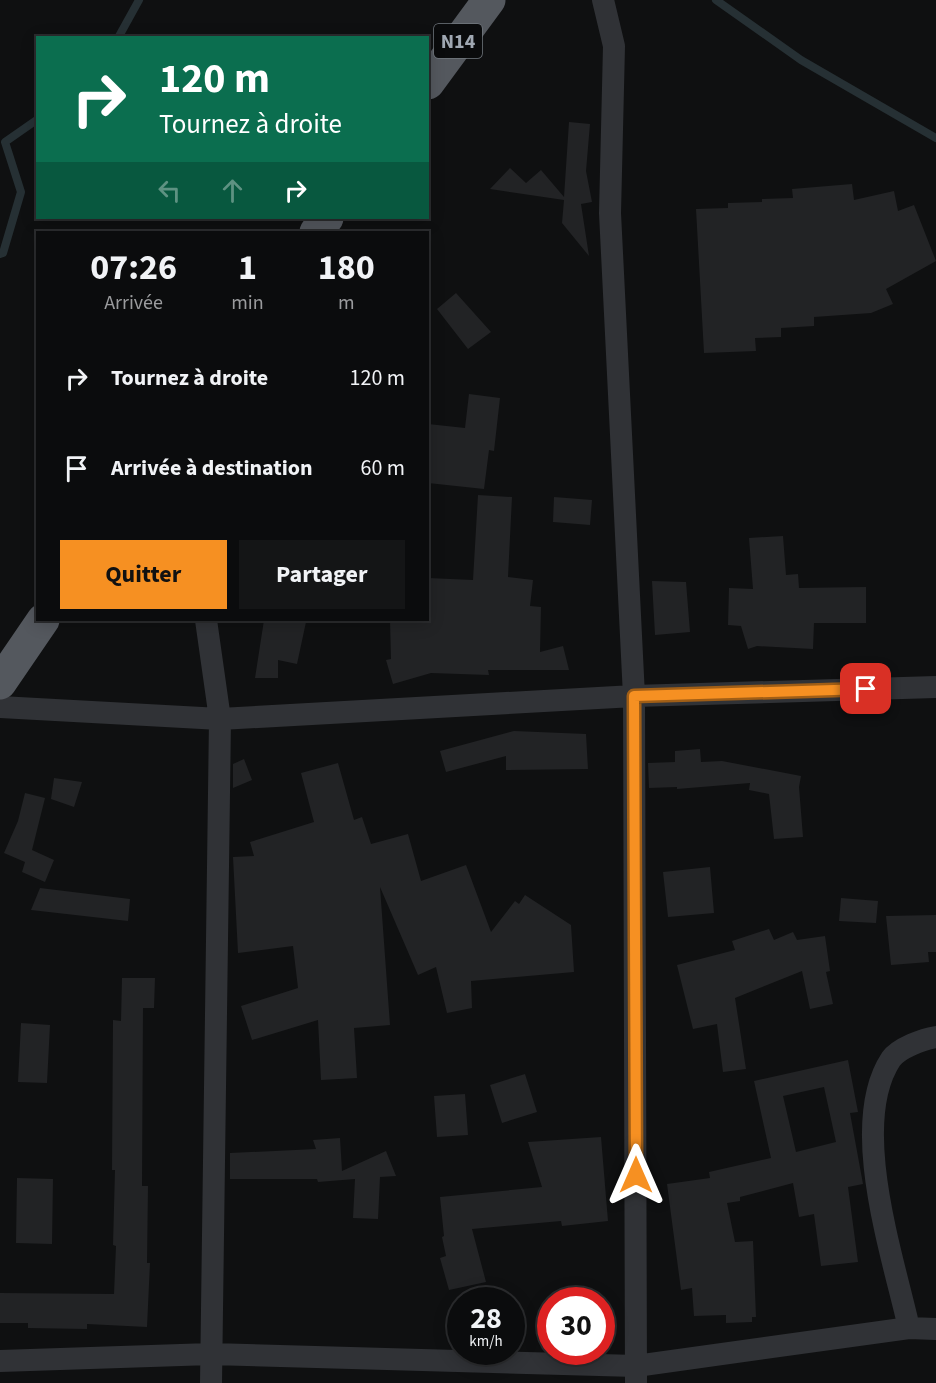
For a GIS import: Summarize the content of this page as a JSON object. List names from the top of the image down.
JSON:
{
  "streets": {
    "highway": ["N14"]
  },
  "page": {
    "turn": ["120 m", "Tournez à droite"],
    "eta": [
      "07:26",
      "Arrivée",
      "1",
      "min",
      "180",
      "m"
    ],
    "list": [
      {
        "name": "Tournez à droite",
        "value": "120 m"
      },
      {
        "name": "Arrivée à destination",
        "value": "60 m"
      }
    ],
    "buttons": ["Quitter", "Partager"],
    "speed": "28 km/h",
    "limit": "30"
  }
}
